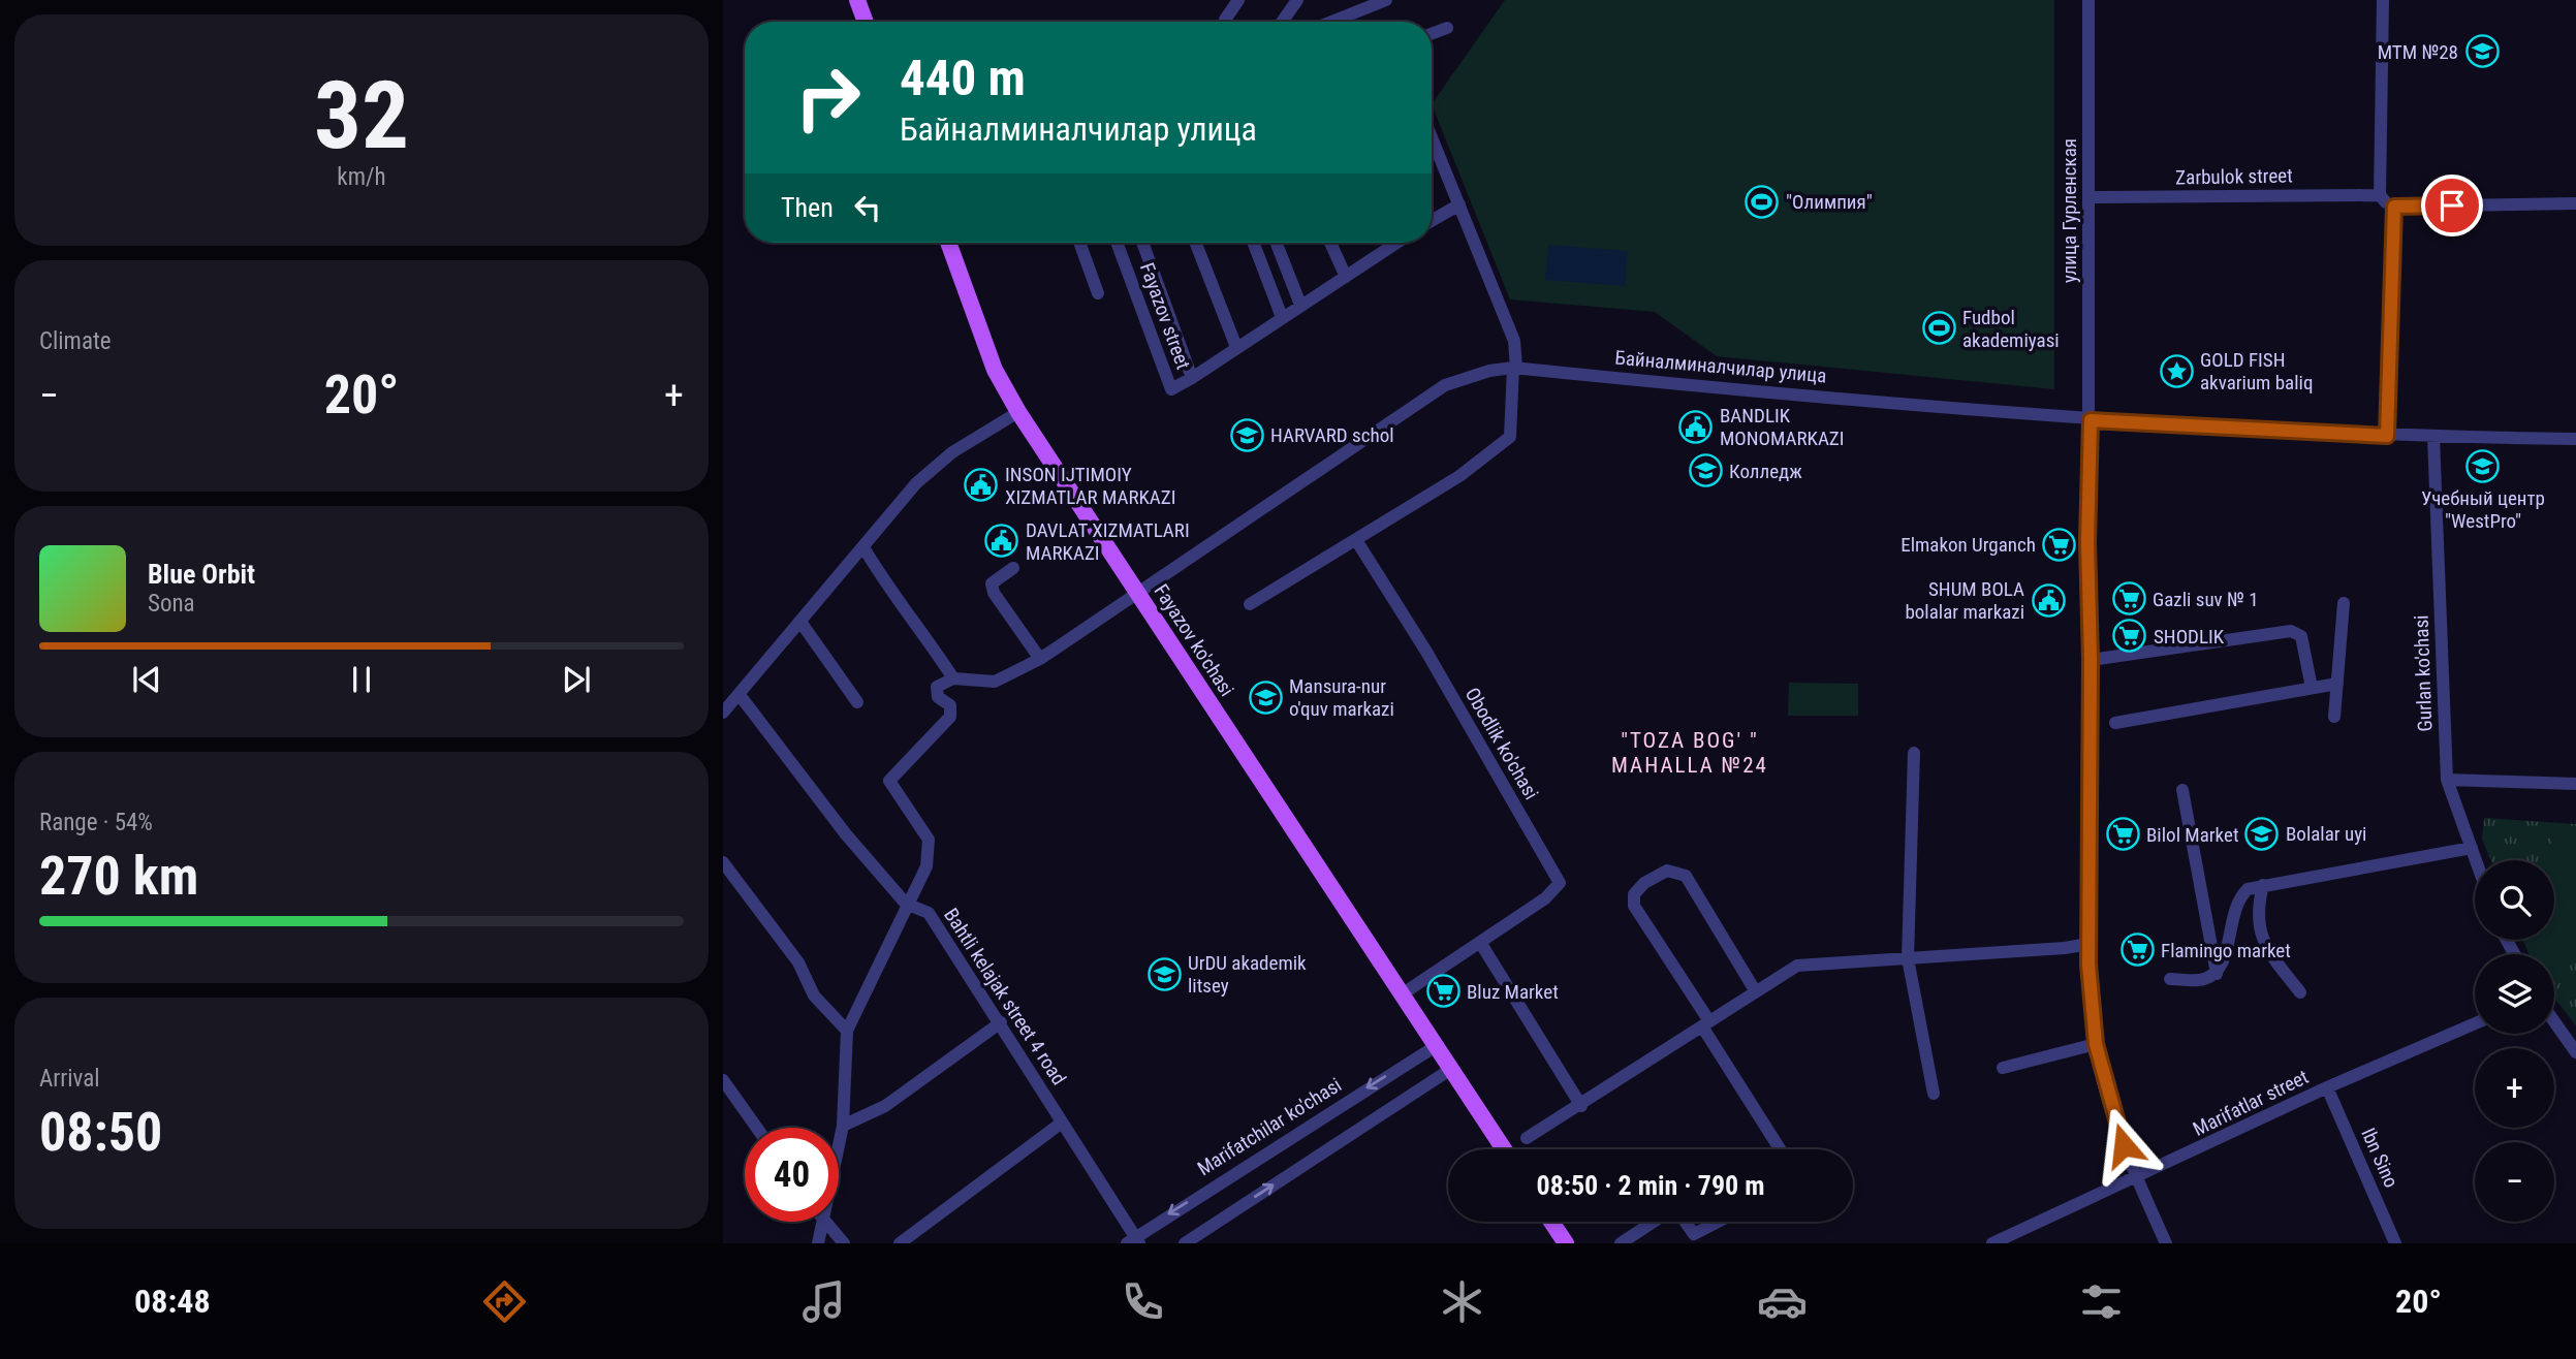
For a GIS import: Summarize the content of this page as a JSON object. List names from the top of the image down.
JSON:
{
  "streets": {
    "main road": ["Fayazov ko'chasi"],
    "street": [
      "Zarbulok street",
      "улица Гурленская",
      "Fayazov street",
      "Байналминалчилар улица",
      "Gurlan ko'chasi",
      "Obodlik ko'chasi",
      "Bahtli kelajak street 4 road",
      "Marifatlar street",
      "Marifatchilar ko'chasi",
      "Ibn Sino"
    ]
  },
  "crossings": [
    ["Zarbulok street", "улица Гурленская"],
    ["улица Гурленская", "Байналминалчилар улица"],
    ["улица Гурленская", "Marifatlar street"],
    ["Байналминалчилар улица", "Fayazov ko'chasi"],
    ["Байналминалчилар улица", "Gurlan ko'chasi"],
    ["Fayazov ko'chasi", "Obodlik ko'chasi"],
    ["Fayazov ko'chasi", "Marifatchilar ko'chasi"],
    ["Bahtli kelajak street 4 road", "Marifatchilar ko'chasi"],
    ["Marifatlar street", "Ibn Sino"]
  ],
  "districts": ["\"TOZA BOG' \" MAHALLA №24"],
  "places": {
    "school or university": [
      "MTM №28",
      "HARVARD schol",
      "Учебный центр \"WestPro\"",
      "Колледж",
      "Mansura-nur o'quv markazi",
      "Bolalar uyi",
      "UrDU akademik litsey"
    ],
    "sports": ["\"Олимпия\"", "Fudbol akademiyasi"],
    "place": ["GOLD FISH akvarium baliq"],
    "public building": [
      "BANDLIK MONOMARKAZI",
      "INSON IJTIMOIY XIZMATLAR MARKAZI",
      "DAVLAT XIZMATLARI MARKAZI",
      "SHUM BOLA bolalar markazi"
    ],
    "supermarket": [
      "Elmakon Urganch",
      "Gazli suv № 1",
      "SHODLIK",
      "Bilol Market",
      "Flamingo market",
      "Bluz Market"
    ]
  },
  "page": {
    "tile": [
      ["32", "km/h"],
      "Climate",
      ["Range · 54%", "270 km"],
      ["Arrival", "08:50"]
    ],
    "turn": ["440 m", "Байналминалчилар улица"],
    "then": "Then",
    "heat": ["−", "20°", "+"],
    "song": ["Blue Orbit", "Sona"],
    "map_buttons": ["+", "−"],
    "limit": "40",
    "trip": "08:50 · 2 min · 790 m",
    "tabs": ["08:48", "20°"]
  }
}
